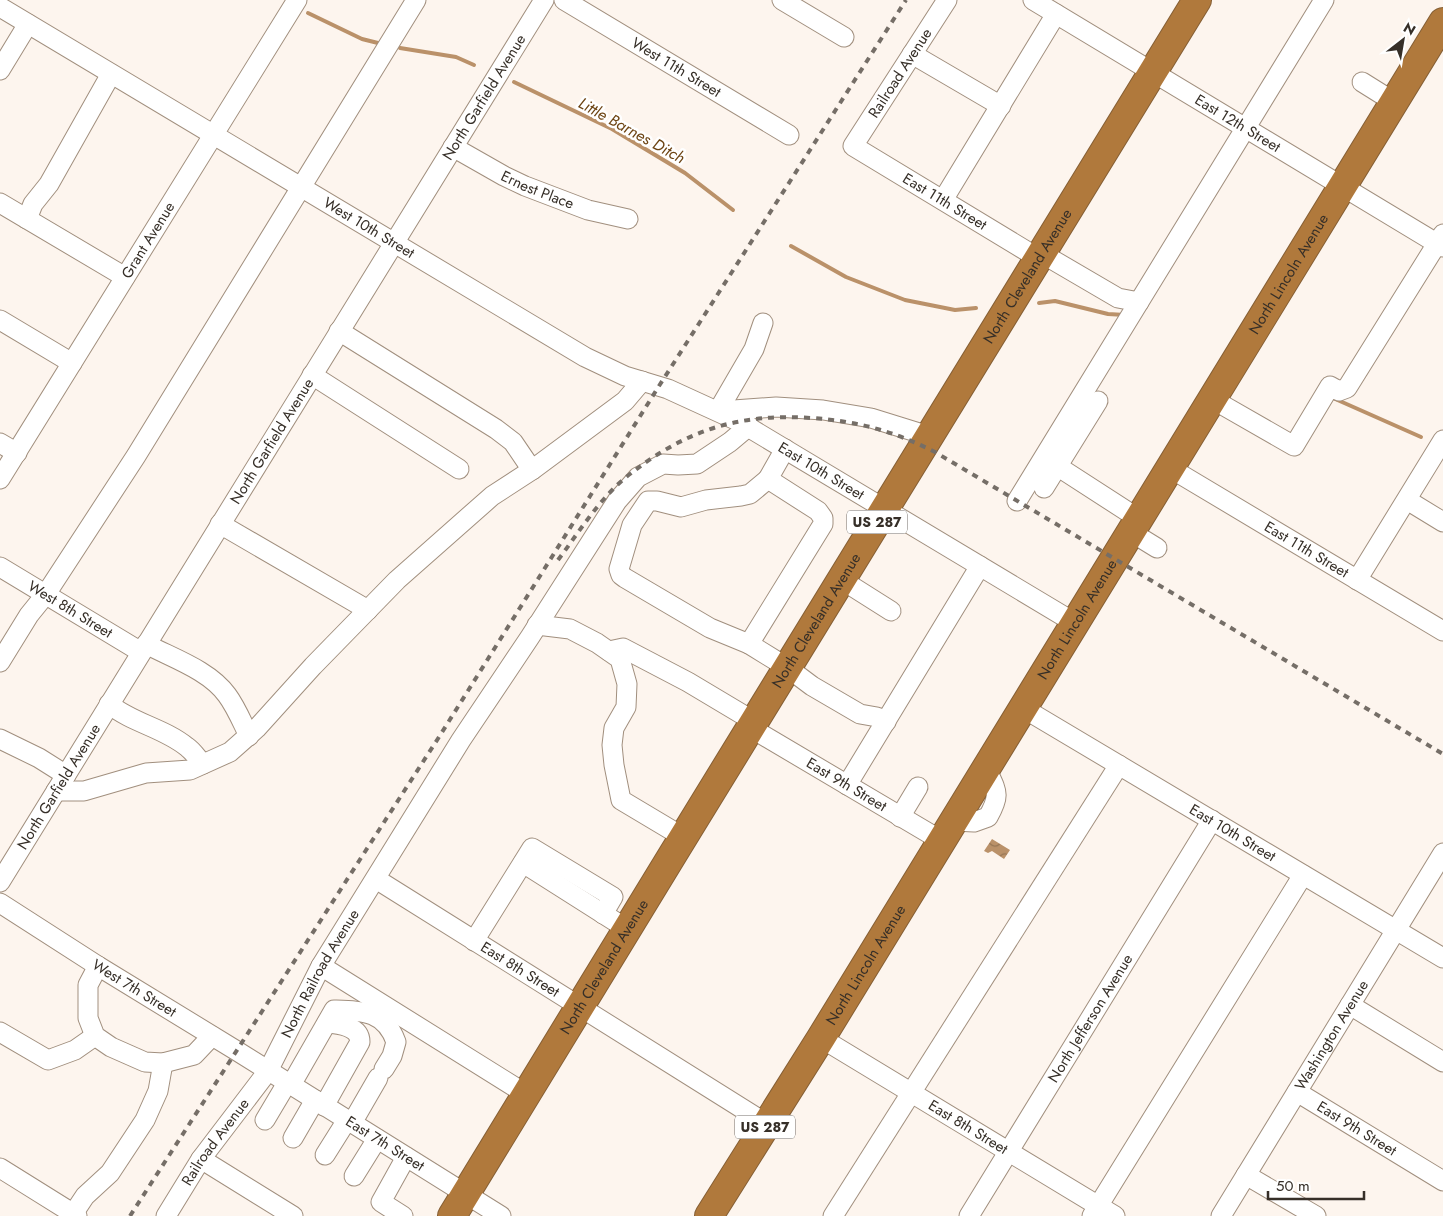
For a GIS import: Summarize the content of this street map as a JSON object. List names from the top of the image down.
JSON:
{
  "streets": {
    "highway": ["North Lincoln Avenue", "North Cleveland Avenue", "US 287"],
    "street": [
      "West 11th Street",
      "Railroad Avenue",
      "North Garfield Avenue",
      "East 12th Street",
      "Ernest Place",
      "East 11th Street",
      "West 10th Street",
      "Grant Avenue",
      "East 10th Street",
      "West 8th Street",
      "East 9th Street",
      "East 8th Street",
      "North Railroad Avenue",
      "West 7th Street",
      "North Jefferson Avenue",
      "Washington Avenue",
      "East 7th Street"
    ]
  },
  "crossings": [
    ["Railroad Avenue", "East 11th Street"],
    ["Railroad Avenue", "North Railroad Avenue"],
    ["Railroad Avenue", "West 7th Street"],
    ["Railroad Avenue", "East 7th Street"],
    ["North Garfield Avenue", "Ernest Place"],
    ["North Garfield Avenue", "West 10th Street"],
    ["North Garfield Avenue", "West 8th Street"],
    ["East 12th Street", "North Lincoln Avenue"],
    ["East 12th Street", "North Cleveland Avenue"],
    ["East 11th Street", "North Lincoln Avenue"],
    ["East 11th Street", "North Cleveland Avenue"],
    ["West 10th Street", "Grant Avenue"],
    ["West 10th Street", "East 10th Street"],
    ["West 10th Street", "North Railroad Avenue"],
    ["North Lincoln Avenue", "East 10th Street"],
    ["North Lincoln Avenue", "East 9th Street"],
    ["North Lincoln Avenue", "East 8th Street"],
    ["North Cleveland Avenue", "East 10th Street"],
    ["North Cleveland Avenue", "East 9th Street"],
    ["North Cleveland Avenue", "East 8th Street"],
    ["North Cleveland Avenue", "East 7th Street"],
    ["East 10th Street", "North Railroad Avenue"],
    ["East 10th Street", "North Jefferson Avenue"],
    ["East 10th Street", "Washington Avenue"],
    ["East 9th Street", "Washington Avenue"],
    ["East 8th Street", "North Railroad Avenue"],
    ["East 8th Street", "North Jefferson Avenue"],
    ["North Railroad Avenue", "West 7th Street"],
    ["North Railroad Avenue", "East 7th Street"],
    ["West 7th Street", "East 7th Street"]
  ],
  "water": ["Little Barnes Ditch"],
  "scale_bar": "50 m",
  "north": "top right"
}
